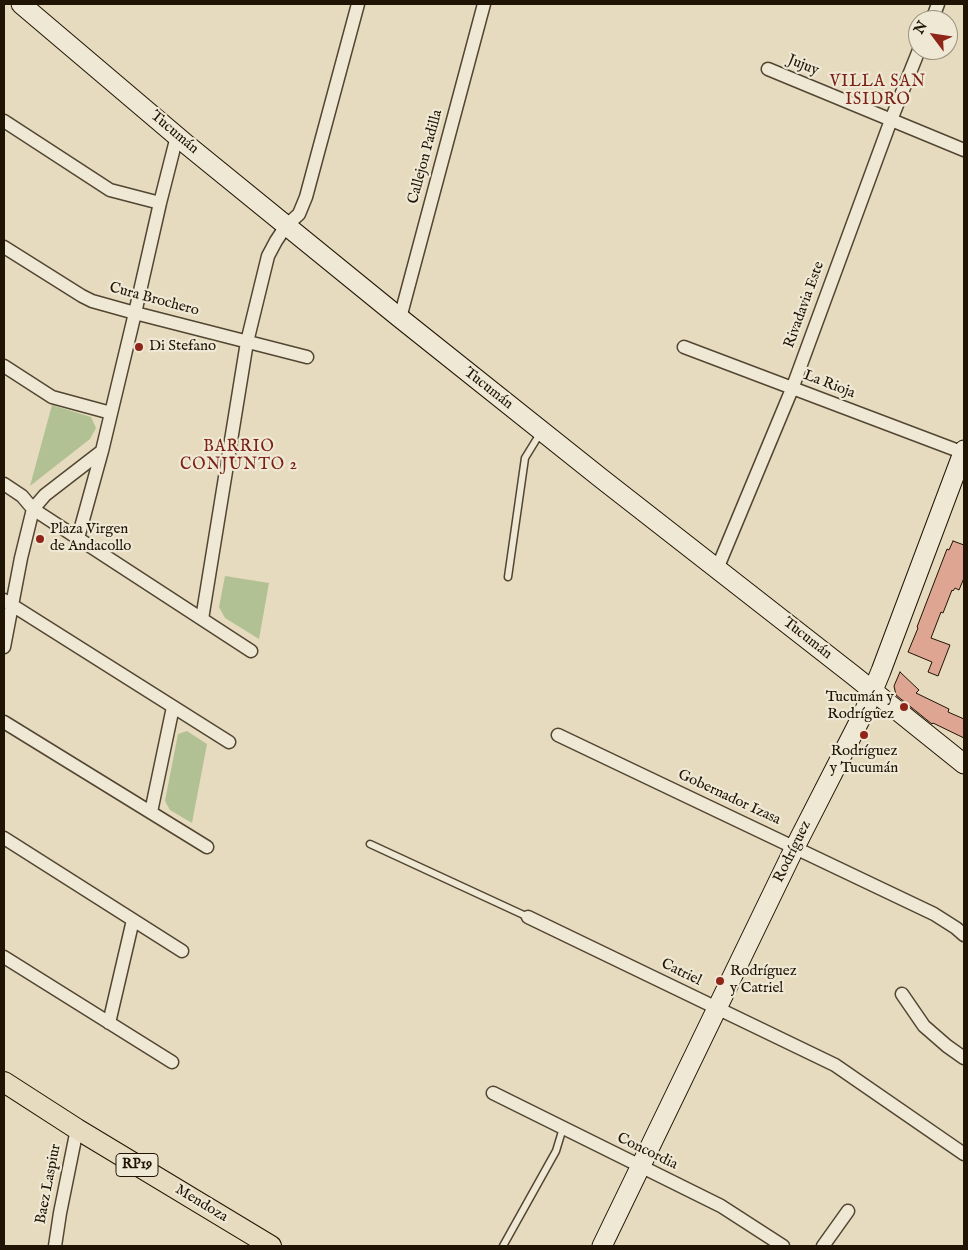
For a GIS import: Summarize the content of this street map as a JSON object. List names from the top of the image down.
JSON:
{
  "streets": {
    "main road": [
      "Tucumán",
      "Rodríguez",
      "RP19",
      "Mendoza"
    ],
    "street": [
      "Jujuy",
      "Callejon Padilla",
      "Cura Brochero",
      "Rivadavia Este",
      "La Rioja",
      "Gobernador Izasa",
      "Catriel",
      "Concordia",
      "Baez Laspiur"
    ]
  },
  "crossings": [
    ["Jujuy", "Rivadavia Este"],
    ["Tucumán", "Callejon Padilla"],
    ["Tucumán", "Rivadavia Este"],
    ["Tucumán", "Rodríguez"],
    ["Rivadavia Este", "La Rioja"],
    ["La Rioja", "Rodríguez"],
    ["Gobernador Izasa", "Rodríguez"],
    ["Rodríguez", "Catriel"],
    ["Rodríguez", "Concordia"],
    ["Baez Laspiur", "Mendoza"]
  ],
  "districts": ["VILLA SAN ISIDRO", "BARRIO CONJUNTO 2"],
  "places": [
    "Di Stefano",
    "Plaza Virgen de Andacollo",
    "Tucumán y Rodríguez",
    "Rodríguez y Tucumán",
    "Rodríguez y Catriel"
  ],
  "north": "top left"
}
